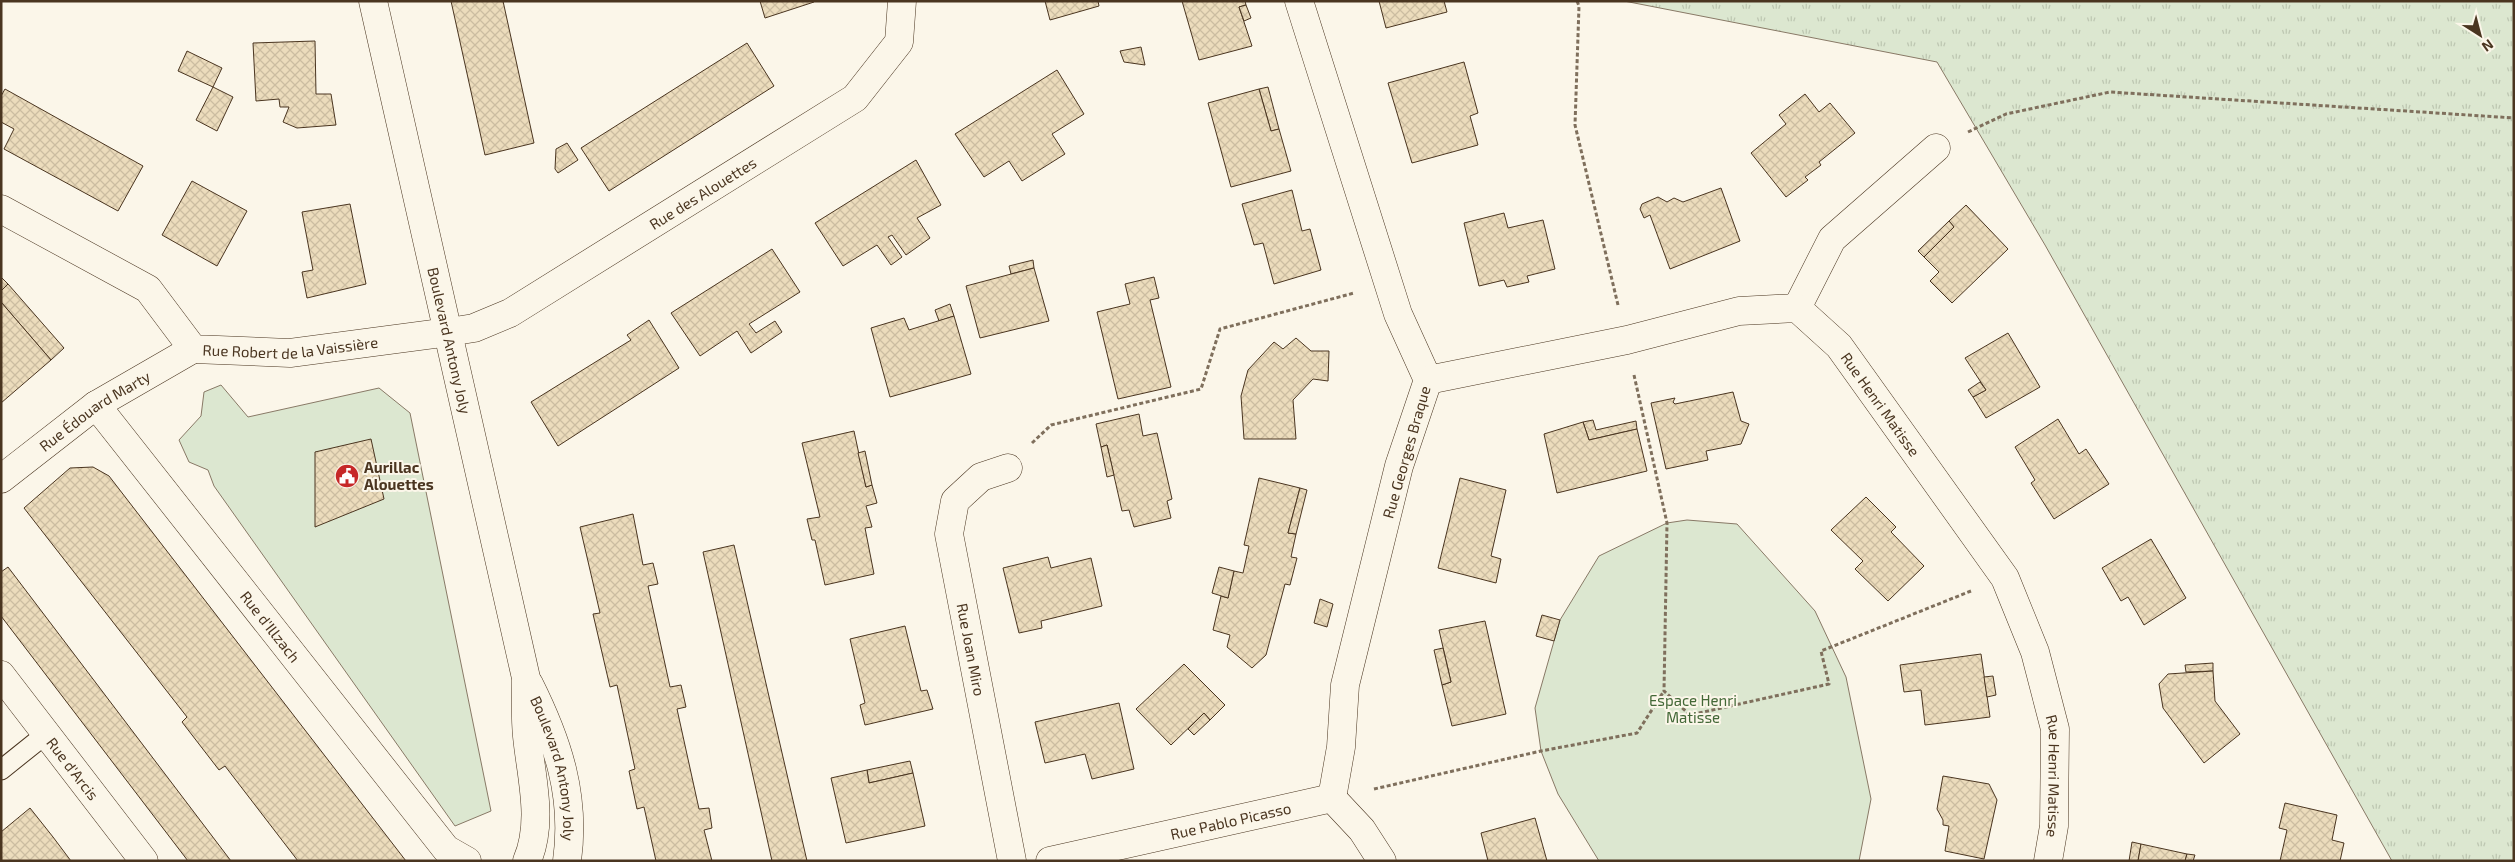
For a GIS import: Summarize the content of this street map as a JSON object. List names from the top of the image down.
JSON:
{
  "streets": {
    "street": [
      "Rue des Alouettes",
      "Boulevard Antony Joly",
      "Rue Robert de la Vaissière",
      "Rue Henri Matisse",
      "Rue Édouard Marty",
      "Rue Georges Braque",
      "Rue d'Illzach",
      "Rue Joan Miro",
      "Rue d'Arcis",
      "Rue Pablo Picasso"
    ]
  },
  "crossings": [
    ["Rue des Alouettes", "Boulevard Antony Joly"],
    ["Rue des Alouettes", "Rue Robert de la Vaissière"],
    ["Boulevard Antony Joly", "Rue Robert de la Vaissière"],
    ["Rue Robert de la Vaissière", "Rue Édouard Marty"],
    ["Rue Édouard Marty", "Rue d'Illzach"],
    ["Rue Georges Braque", "Rue Pablo Picasso"]
  ],
  "parks": ["Espace Henri Matisse"],
  "places": {
    "public building": ["Aurillac Alouettes"]
  },
  "north": "bottom right"
}
